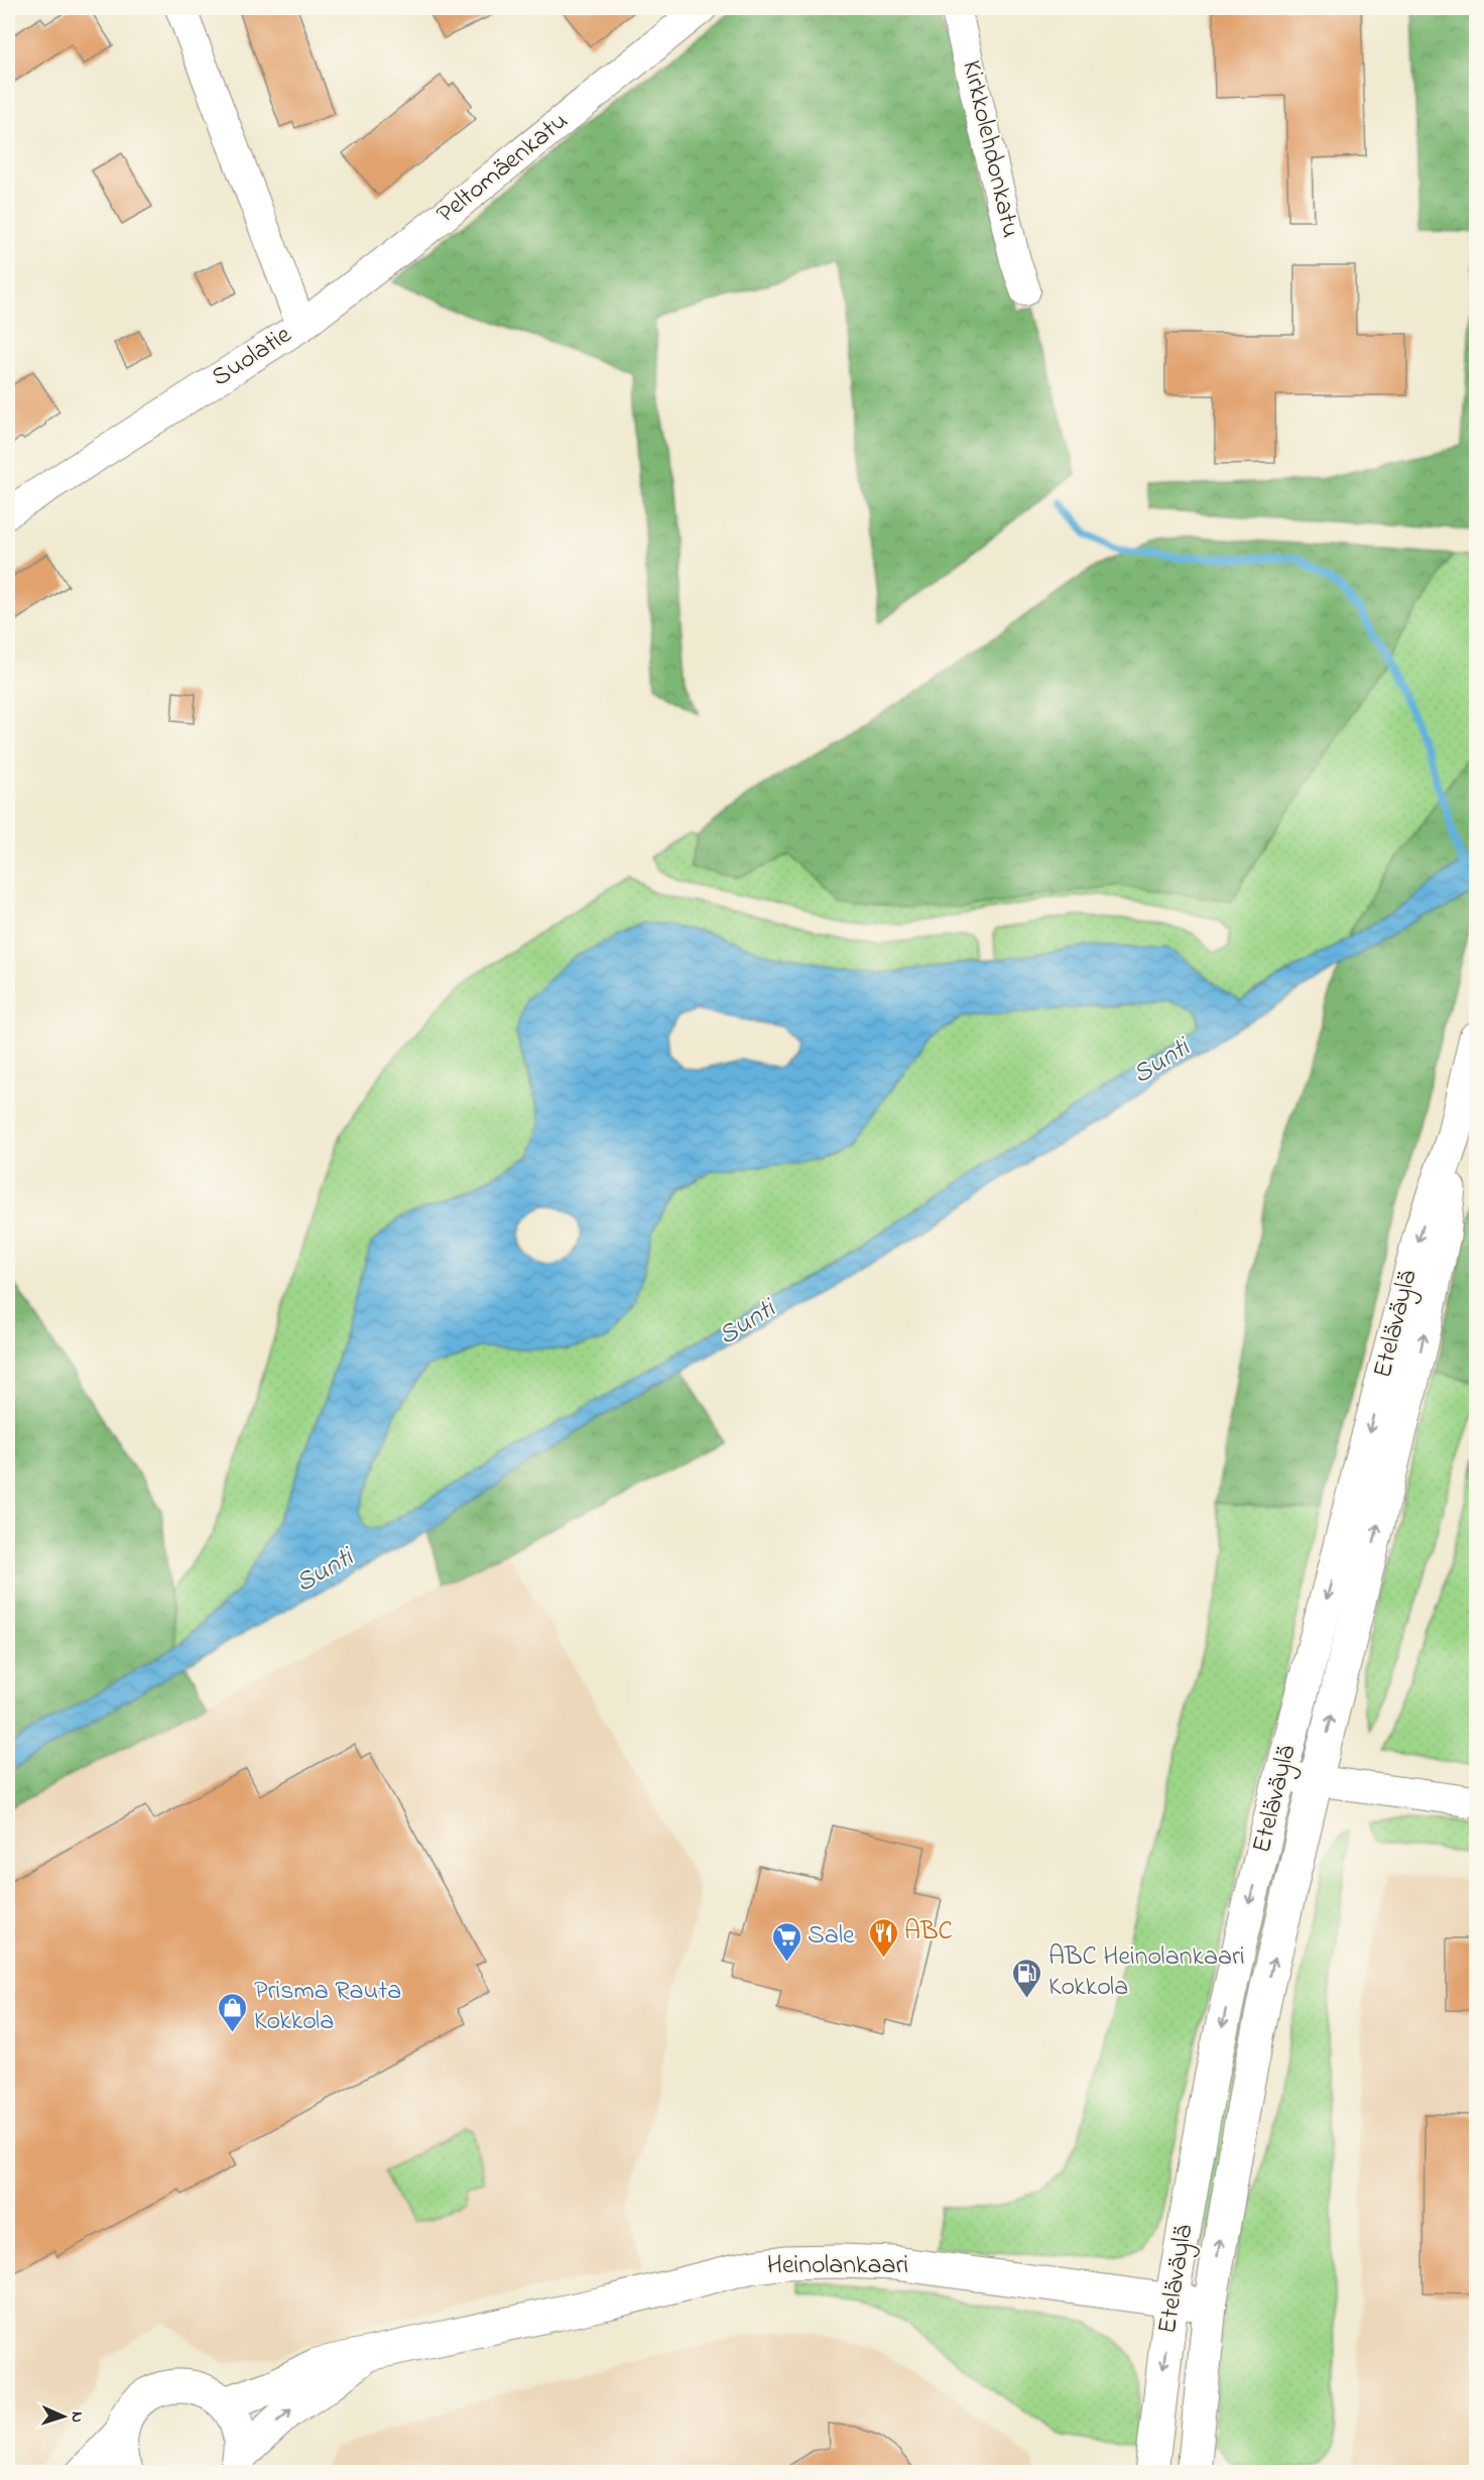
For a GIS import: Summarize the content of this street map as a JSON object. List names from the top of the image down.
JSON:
{
  "streets": {
    "main road": ["Eteläväylä", "Heinolankaari"],
    "street": ["Kirkkolehdonkatu", "Peltomäenkatu", "Suolatie"]
  },
  "crossings": [
    ["Peltomäenkatu", "Suolatie"],
    ["Eteläväylä", "Heinolankaari"]
  ],
  "water": ["Sunti"],
  "places": {
    "restaurant": ["ABC"],
    "supermarket": ["Sale"],
    "fuel station": ["ABC Heinolankaari Kokkola"],
    "shop": ["Prisma Rauta Kokkola"]
  },
  "north": "right"
}
